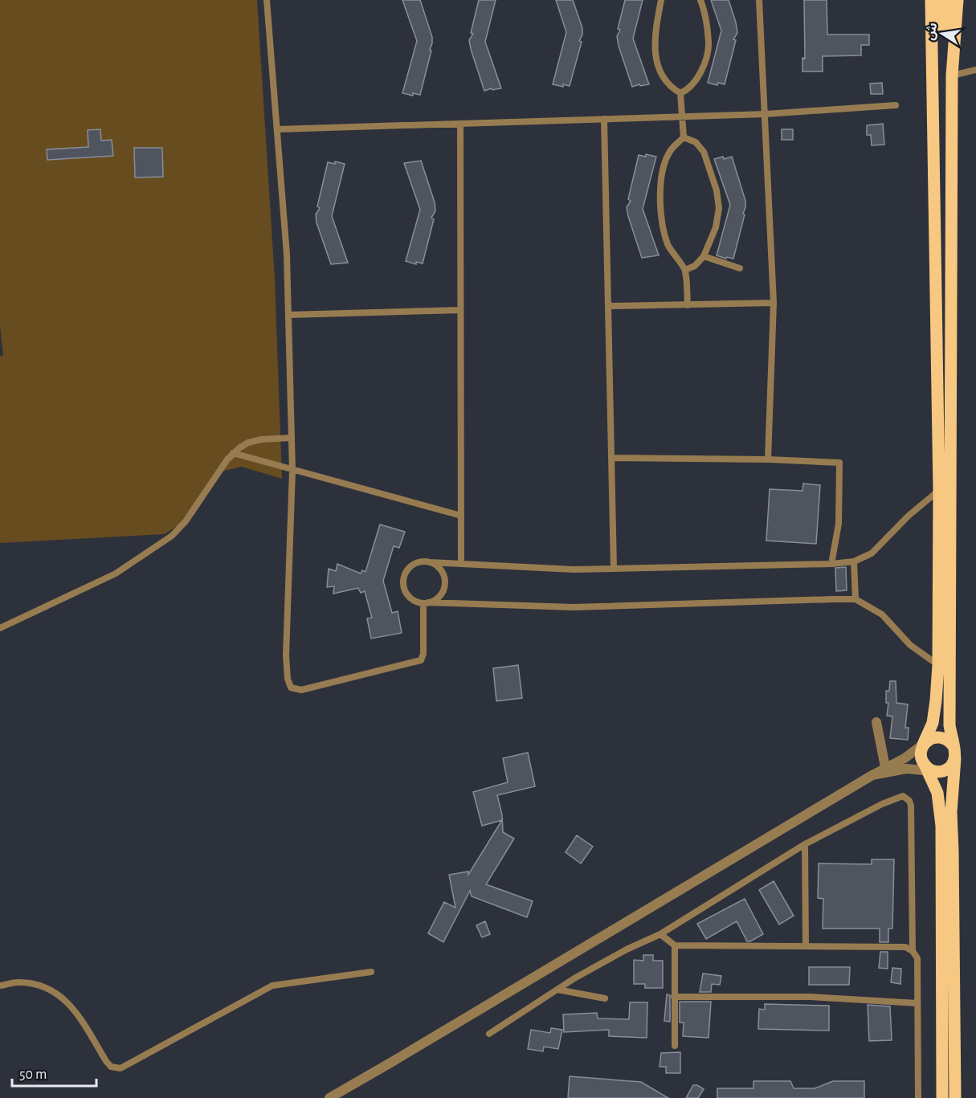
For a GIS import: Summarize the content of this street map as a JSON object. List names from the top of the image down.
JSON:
{
  "scale_bar": "50 m",
  "north": "left"
}
